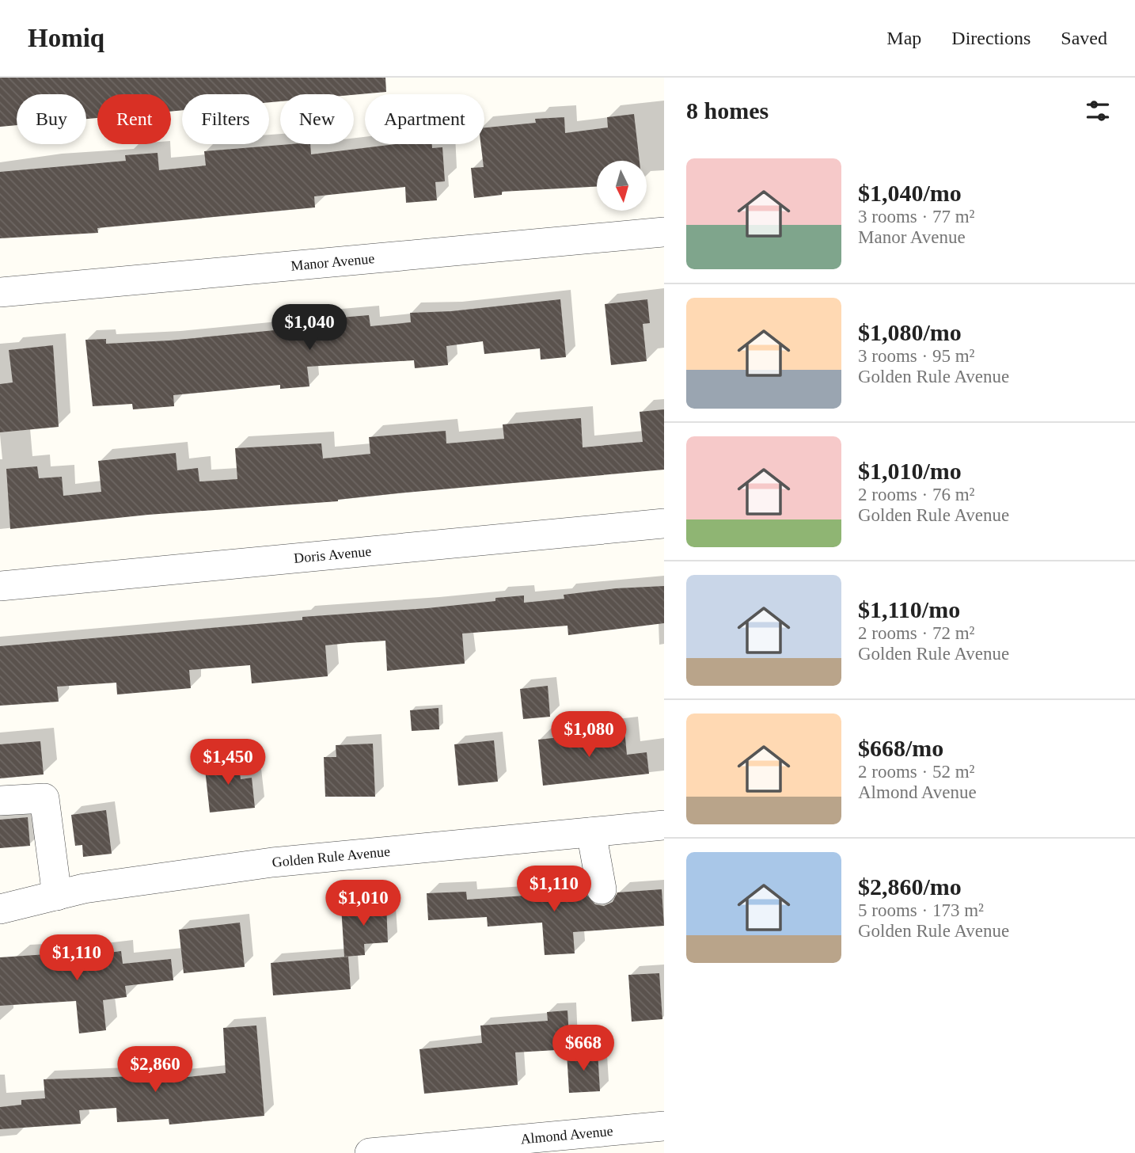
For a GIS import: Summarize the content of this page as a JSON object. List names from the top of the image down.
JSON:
{
  "streets": {
    "street": [
      "Manor Avenue",
      "Doris Avenue",
      "Golden Rule Avenue",
      "Almond Avenue"
    ]
  },
  "north": "bottom",
  "page": {
    "header": "Homiq",
    "nav": ["Map", "Directions", "Saved"],
    "heading": "8 homes",
    "chip": [
      "Buy",
      "Rent",
      "Filters",
      "New",
      "Apartment"
    ],
    "list": [
      {
        "name": "$1,040/mo",
        "note": "3 rooms · 77 m² · Manor Avenue"
      },
      {
        "name": "$1,080/mo",
        "note": "3 rooms · 95 m² · Golden Rule Avenue"
      },
      {
        "name": "$1,010/mo",
        "note": "2 rooms · 76 m² · Golden Rule Avenue"
      },
      {
        "name": "$1,110/mo",
        "note": "2 rooms · 72 m² · Golden Rule Avenue"
      },
      {
        "name": "$668/mo",
        "note": "2 rooms · 52 m² · Almond Avenue"
      },
      {
        "name": "$2,860/mo",
        "note": "5 rooms · 173 m² · Golden Rule Avenue"
      }
    ],
    "price": [
      "$1,040",
      "$1,080",
      "$1,450",
      "$1,110",
      "$1,010",
      "$1,110",
      "$668",
      "$2,860"
    ]
  }
}
